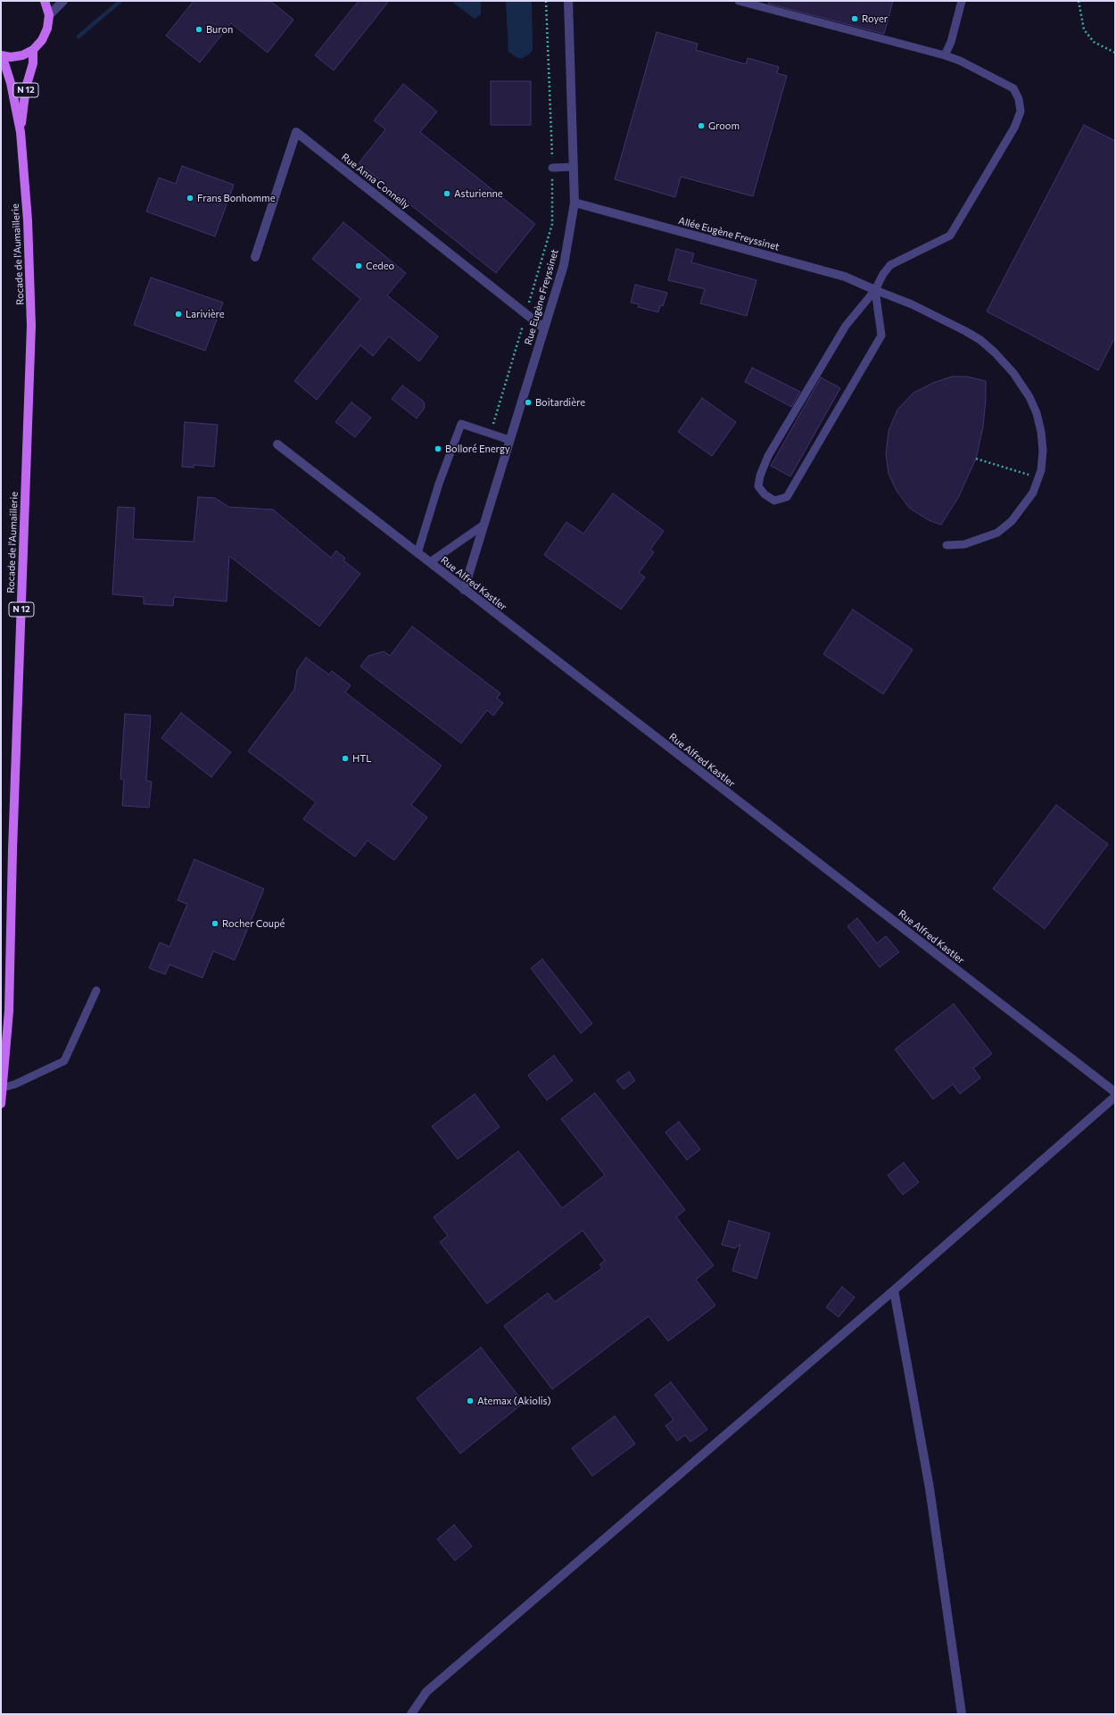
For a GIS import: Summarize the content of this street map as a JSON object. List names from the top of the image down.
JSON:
{
  "streets": {
    "main road": ["N 12", "Rocade de l'Aumaillerie"],
    "street": [
      "Rue Anna Connelly",
      "Allée Eugène Freyssinet",
      "Rue Eugène Freyssinet",
      "Rue Alfred Kastler"
    ]
  },
  "crossings": [
    ["Rue Anna Connelly", "Rue Eugène Freyssinet"],
    ["Allée Eugène Freyssinet", "Rue Eugène Freyssinet"],
    ["Rue Eugène Freyssinet", "Rue Alfred Kastler"]
  ],
  "places": [
    "Royer",
    "Buron",
    "Groom",
    "Asturienne",
    "Frans Bonhomme",
    "Cedeo",
    "Larivière",
    "Boitardière",
    "Bolloré Energy",
    "HTL",
    "Rocher Coupé",
    "Atemax (Akiolis)"
  ]
}
